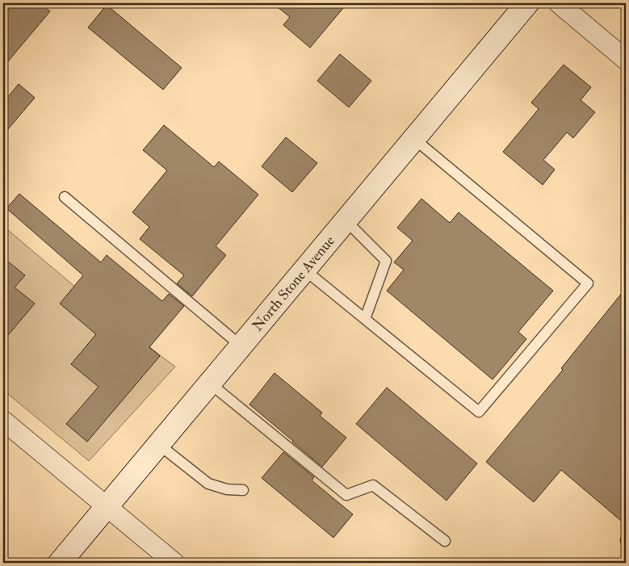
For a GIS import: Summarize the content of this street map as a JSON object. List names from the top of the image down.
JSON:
{
  "streets": {
    "main road": ["North Stone Avenue"]
  }
}
